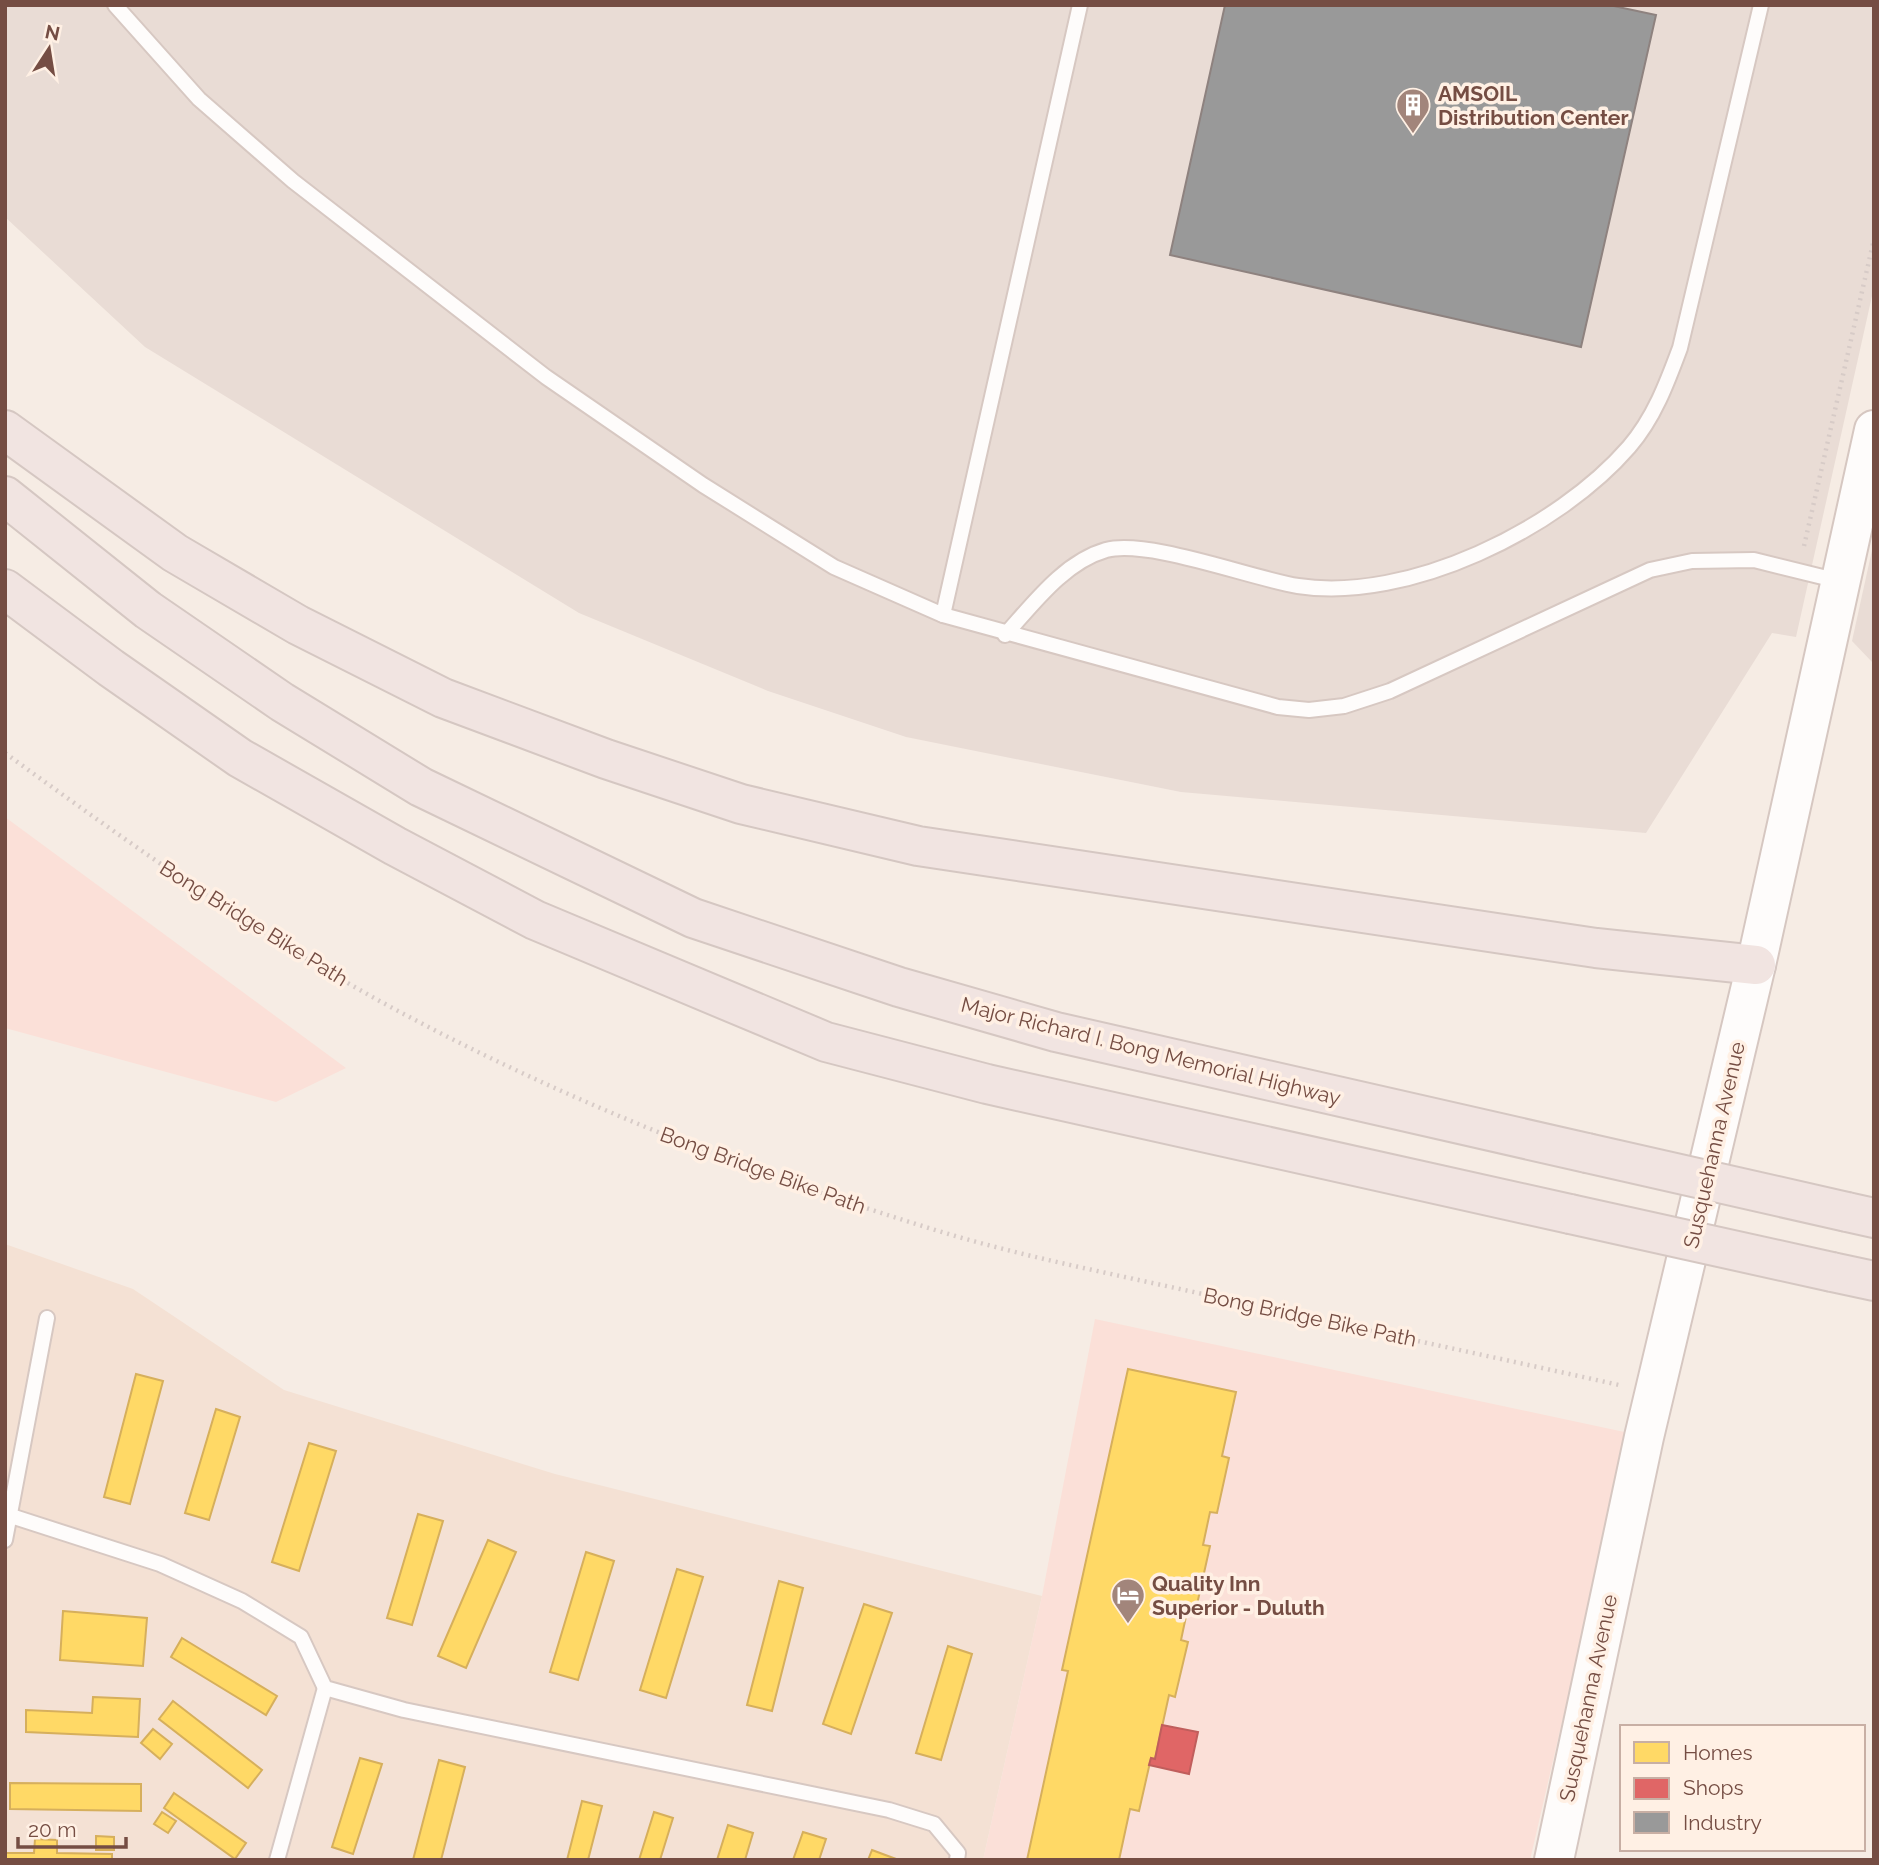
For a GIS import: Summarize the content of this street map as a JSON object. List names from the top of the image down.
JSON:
{
  "streets": {
    "highway": ["Major Richard I. Bong Memorial Highway"],
    "street": ["Susquehanna Avenue"],
    "path": ["Bong Bridge Bike Path"]
  },
  "places": {
    "building": ["AMSOIL Distribution Center"],
    "hotel": ["Quality Inn Superior - Duluth"]
  },
  "legend": ["Homes", "Shops", "Industry"],
  "scale_bar": "20 m",
  "north": "top"
}
